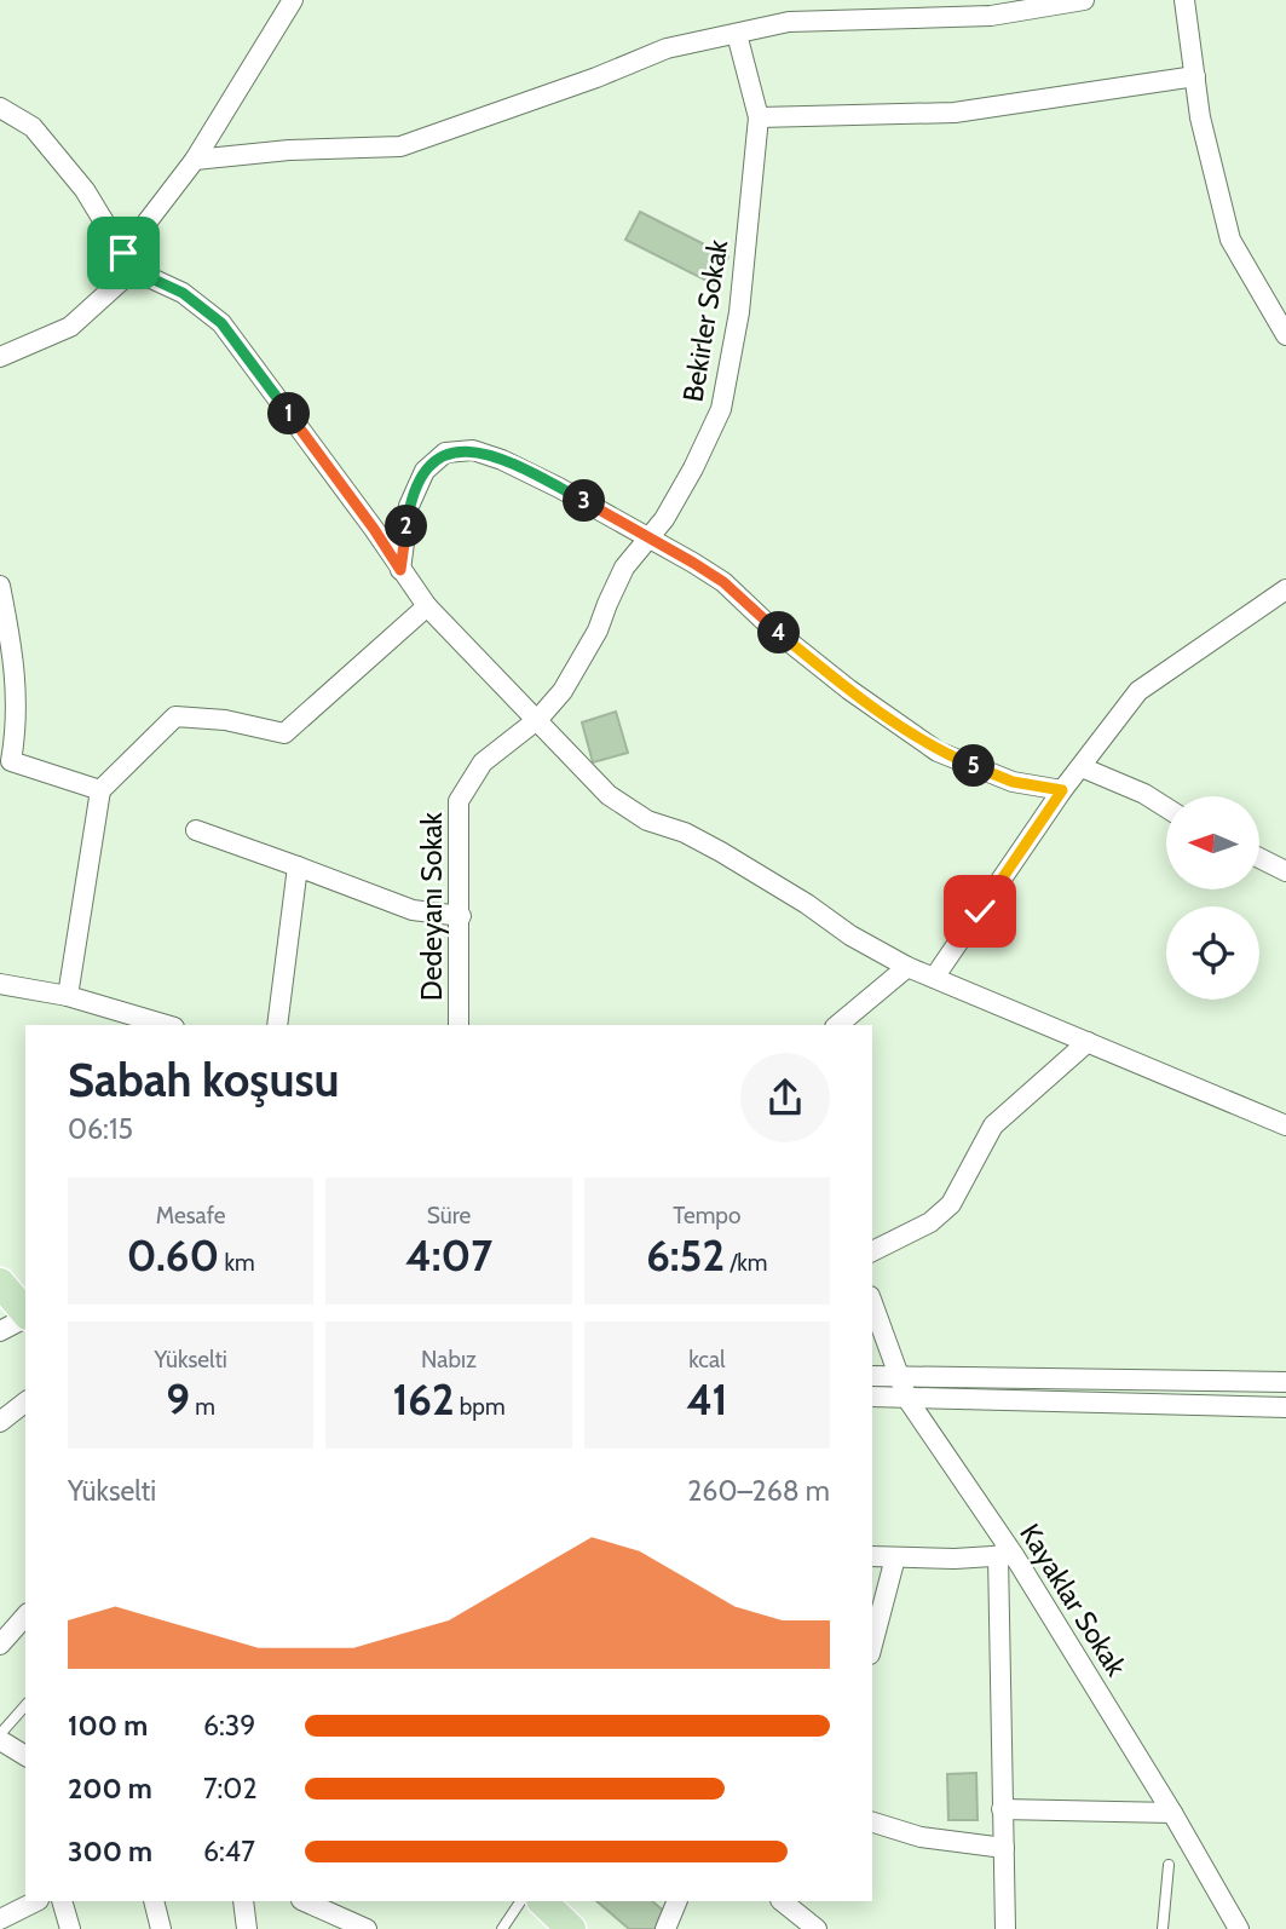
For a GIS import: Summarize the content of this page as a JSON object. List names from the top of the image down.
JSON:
{
  "streets": {
    "street": ["Bekirler Sokak", "Dedeyanı Sokak", "Kayaklar Sokak"]
  },
  "crossings": [
    ["Bekirler Sokak", "Dedeyanı Sokak"]
  ],
  "north": "left",
  "page": {
    "pins": [
      "1",
      "3",
      "2",
      "4",
      "5"
    ],
    "heading": ["Sabah koşusu", "06:15"],
    "stats": [
      ["Mesafe", "0.60 km"],
      ["Süre", "4:07"],
      ["Tempo", "6:52 /km"],
      ["Yükselti", "9 m"],
      ["Nabız", "162 bpm"],
      ["kcal", "41"]
    ],
    "chart": ["Yükselti", "260–268 m"],
    "list": [
      {
        "name": "100 m",
        "note": "6:39"
      },
      {
        "name": "200 m",
        "note": "7:02"
      },
      {
        "name": "300 m",
        "note": "6:47"
      }
    ]
  }
}
